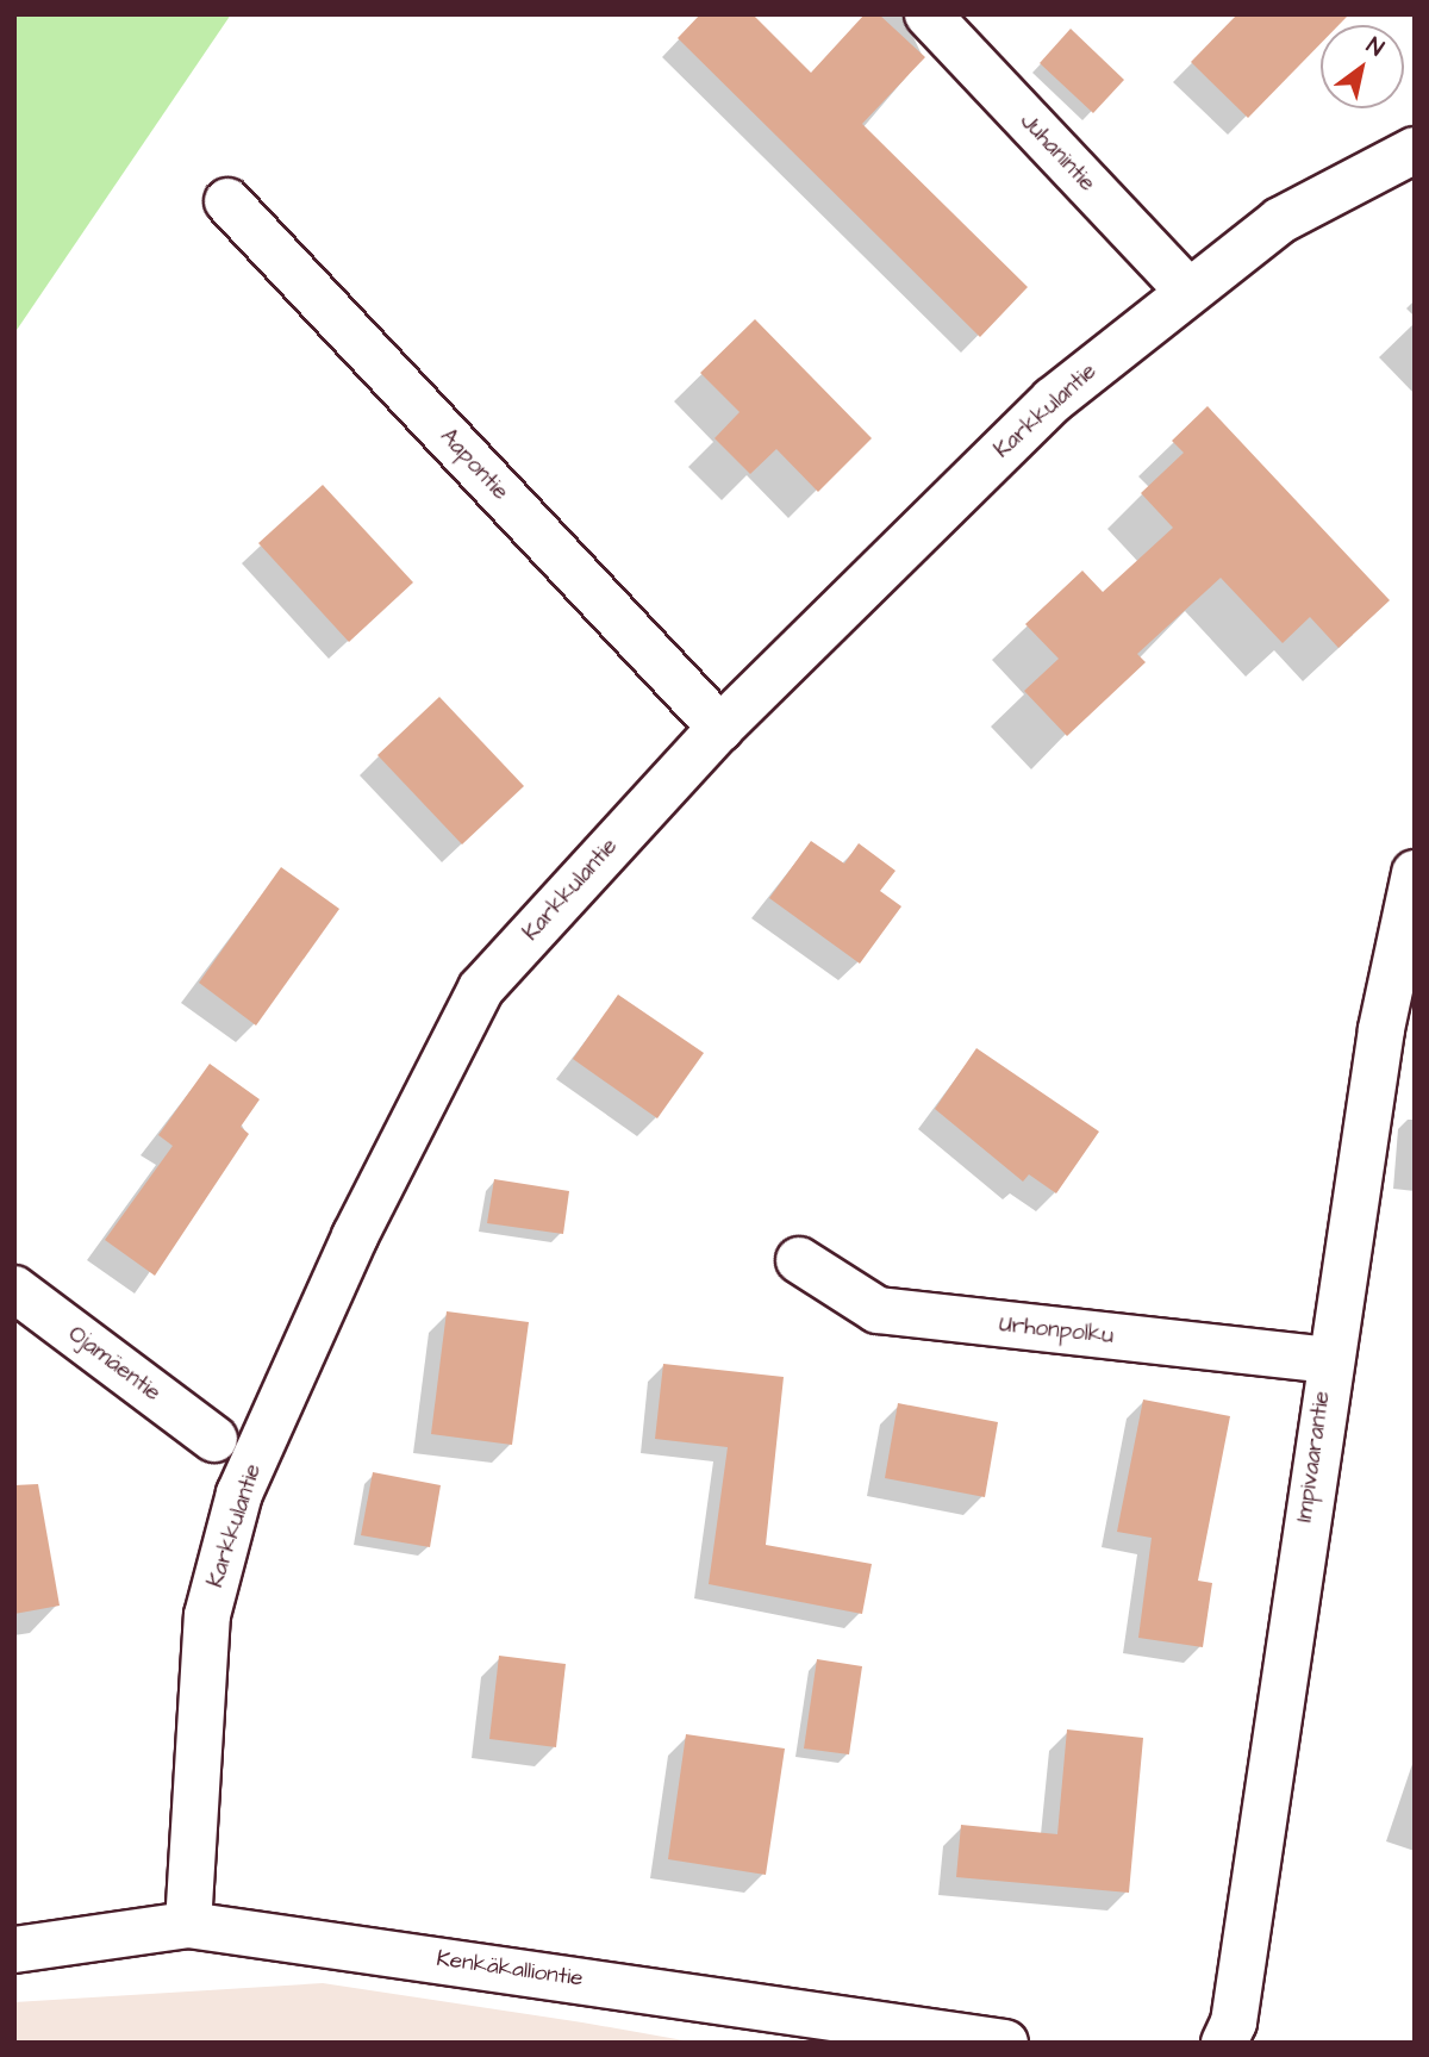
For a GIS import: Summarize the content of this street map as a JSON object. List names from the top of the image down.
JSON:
{
  "streets": {
    "street": [
      "Juhanintie",
      "Karkkulantie",
      "Aapontie",
      "Urhonpolku",
      "Ojamäentie",
      "Impivaarantie",
      "Kenkäkalliontie"
    ]
  },
  "crossings": [
    ["Juhanintie", "Karkkulantie"],
    ["Karkkulantie", "Aapontie"],
    ["Karkkulantie", "Kenkäkalliontie"],
    ["Urhonpolku", "Impivaarantie"]
  ],
  "north": "top right"
}
